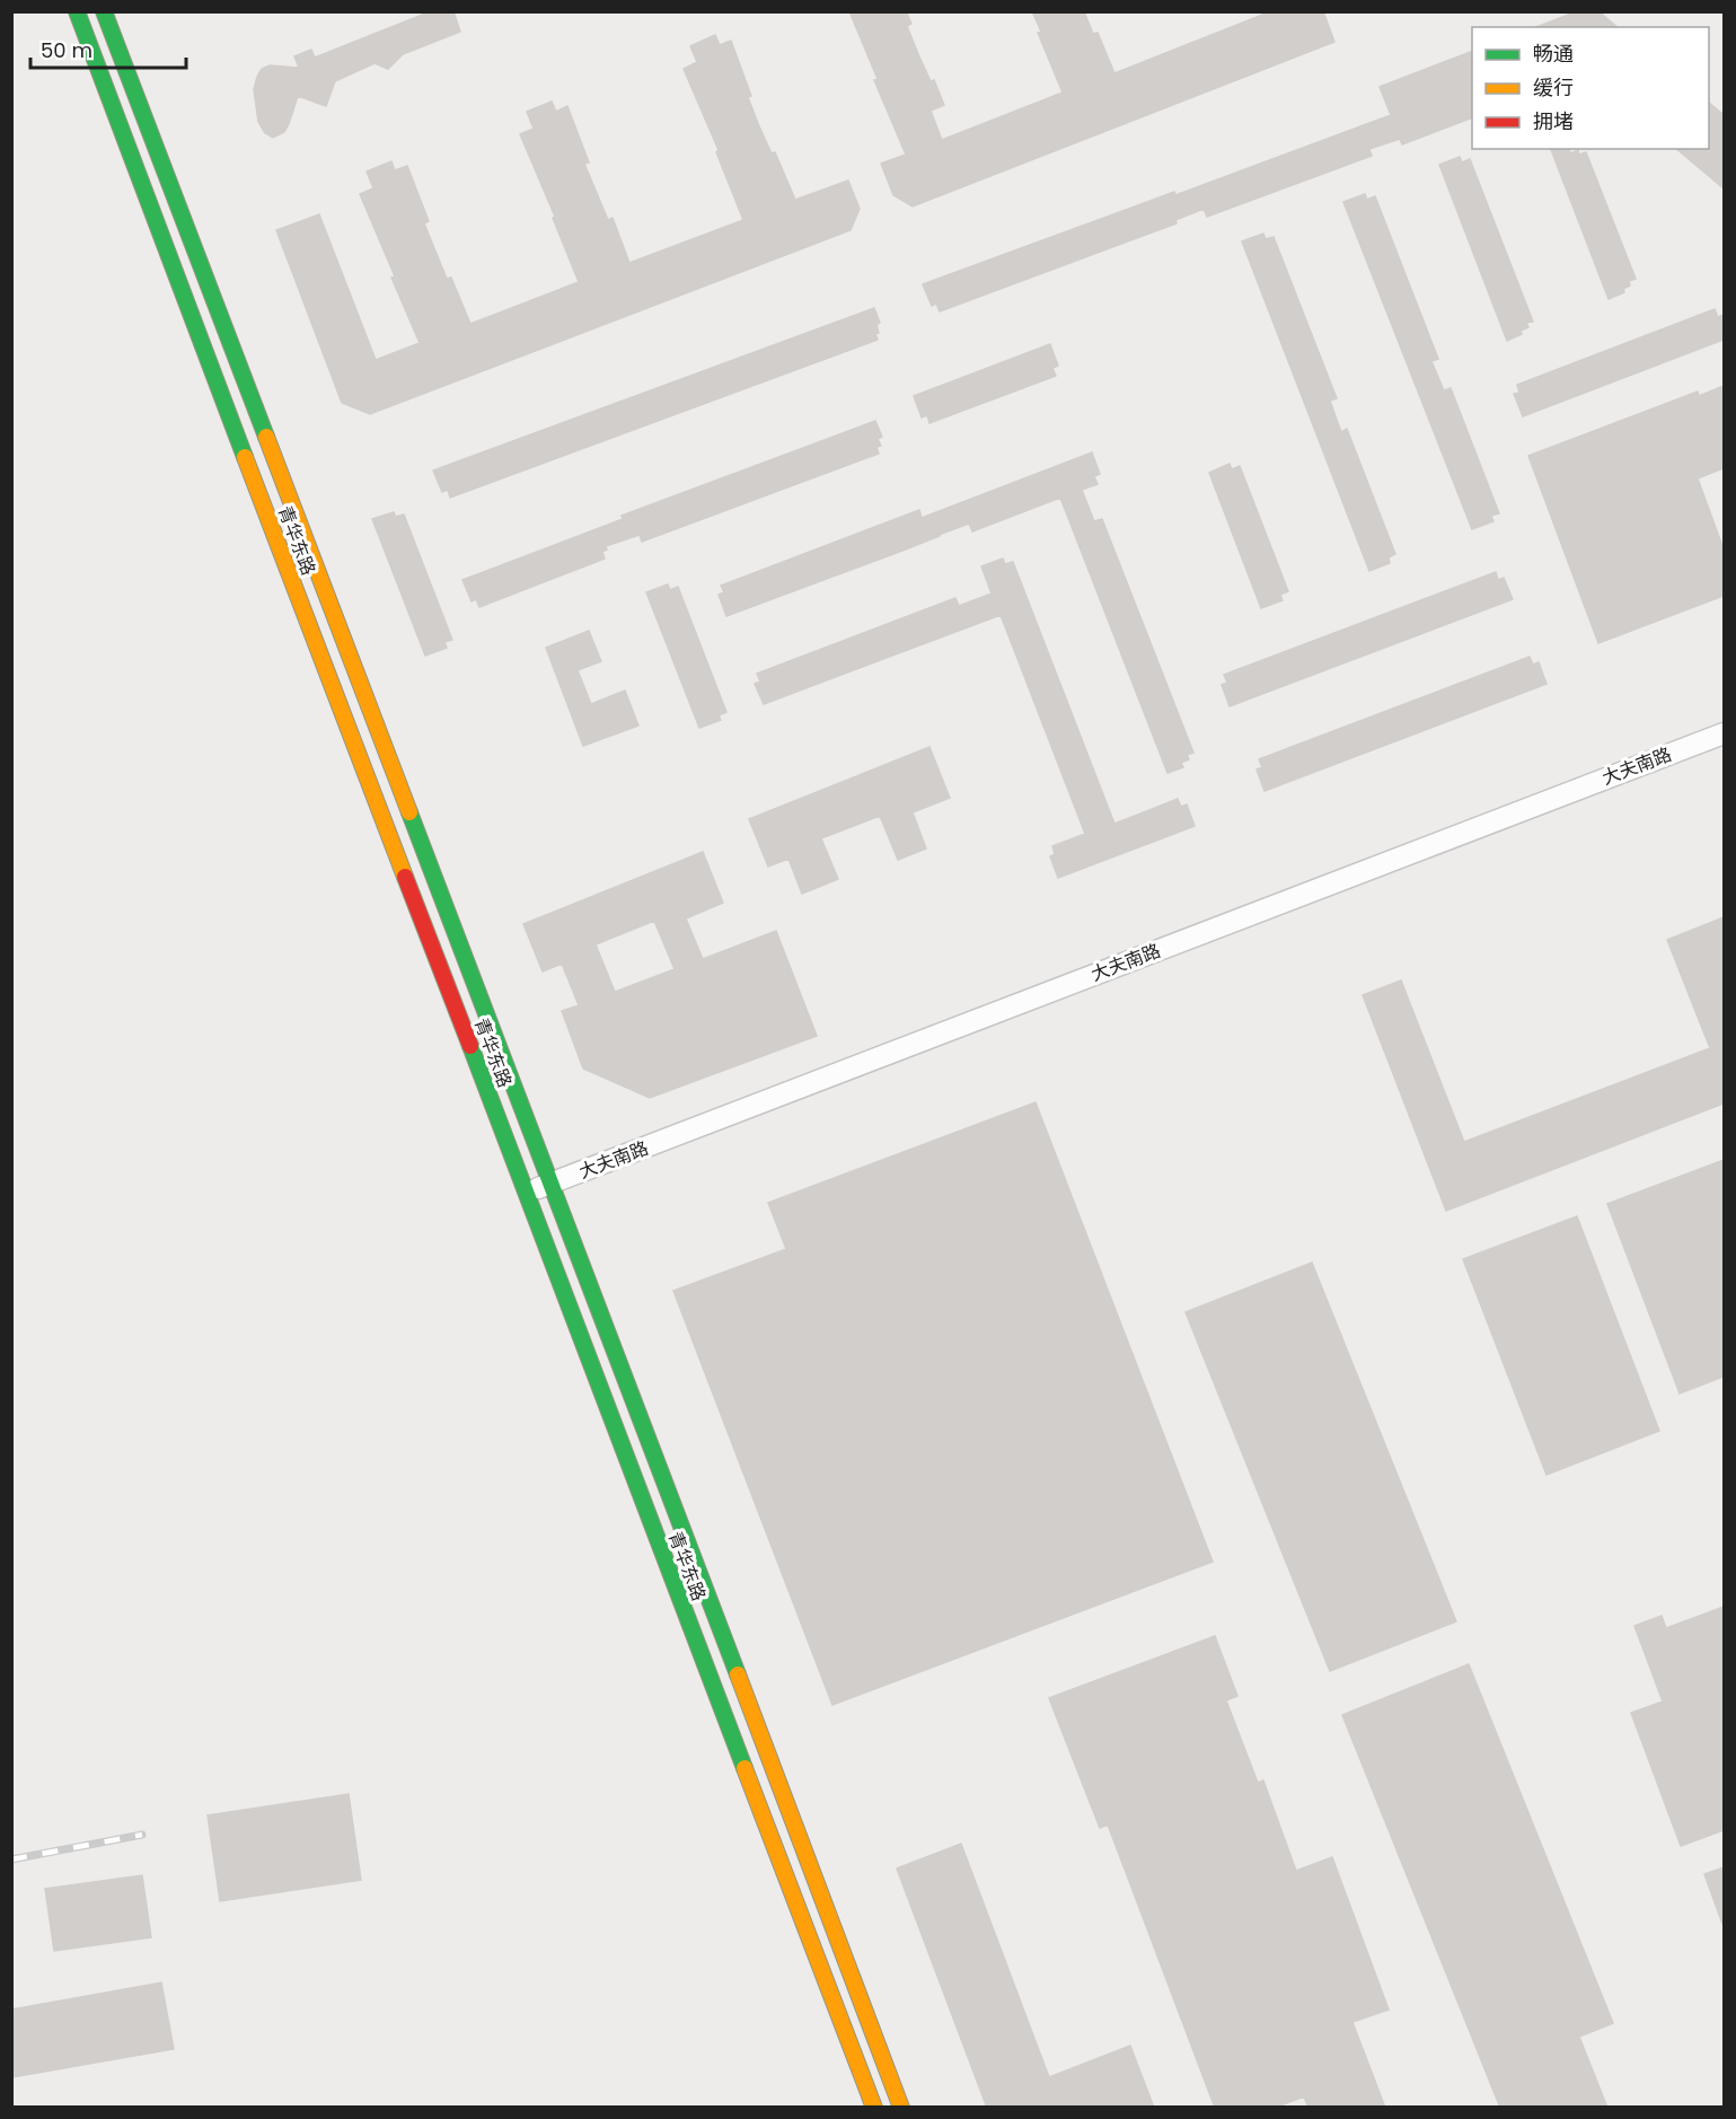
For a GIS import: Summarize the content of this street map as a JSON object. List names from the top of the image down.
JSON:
{
  "streets": {
    "main road": ["青华东路"],
    "street": ["大夫南路"]
  },
  "crossings": [
    ["青华东路", "大夫南路"]
  ],
  "legend": ["畅通", "缓行", "拥堵"],
  "scale_bar": "50 m"
}
